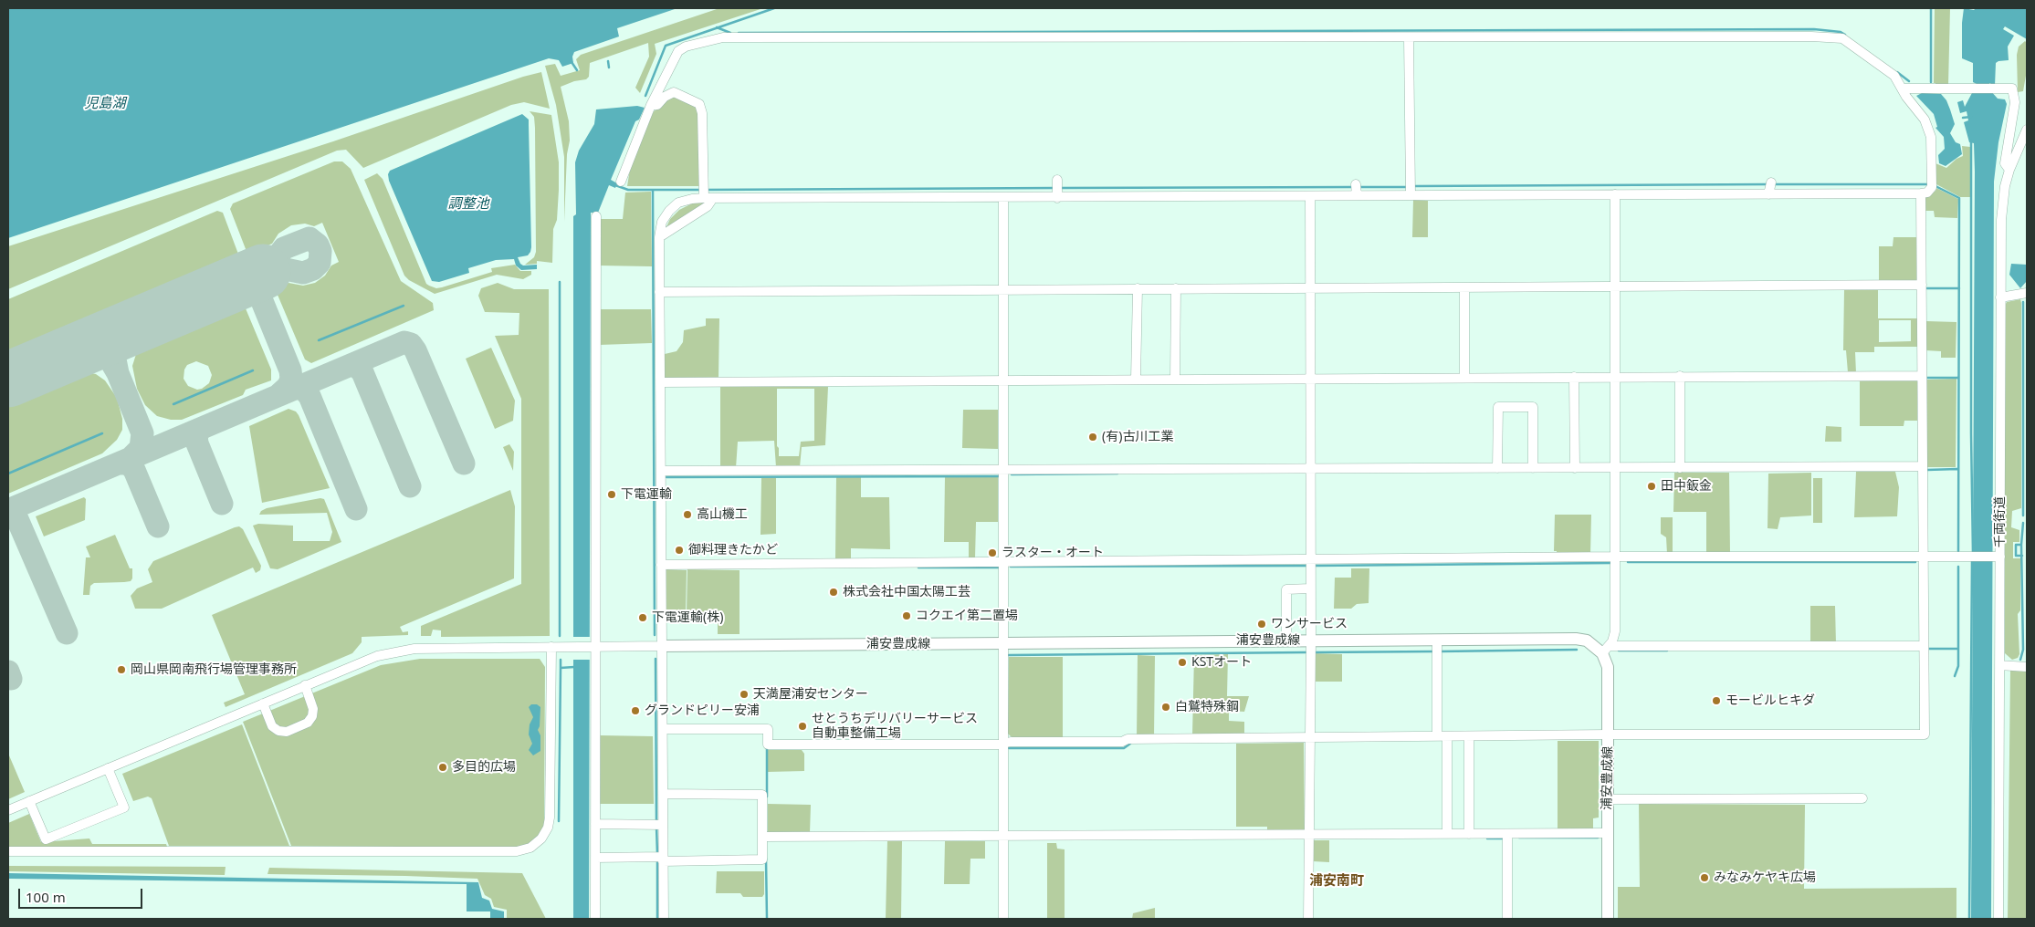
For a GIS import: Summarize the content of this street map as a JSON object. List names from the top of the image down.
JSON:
{
  "streets": {
    "main road": ["浦安豊成線"],
    "street": ["千両街道"]
  },
  "districts": ["浦安南町"],
  "water": ["児島湖", "調整池"],
  "places": [
    "(有)古川工業",
    "田中鈑金",
    "下電運輸",
    "高山機工",
    "御料理きたかど",
    "ラスター・オート",
    "株式会社中国太陽工芸",
    "コクエイ第二置場",
    "下電運輸(株)",
    "ワンサービス",
    "KSTオート",
    "岡山県岡南飛行場管理事務所",
    "天満屋浦安センター",
    "モービルヒキダ",
    "白鷲特殊鋼",
    "グランドピリー安浦",
    "せとうちデリバリーサービス 自動車整備工場",
    "多目的広場",
    "みなみケヤキ広場"
  ],
  "scale_bar": "100 m"
}
